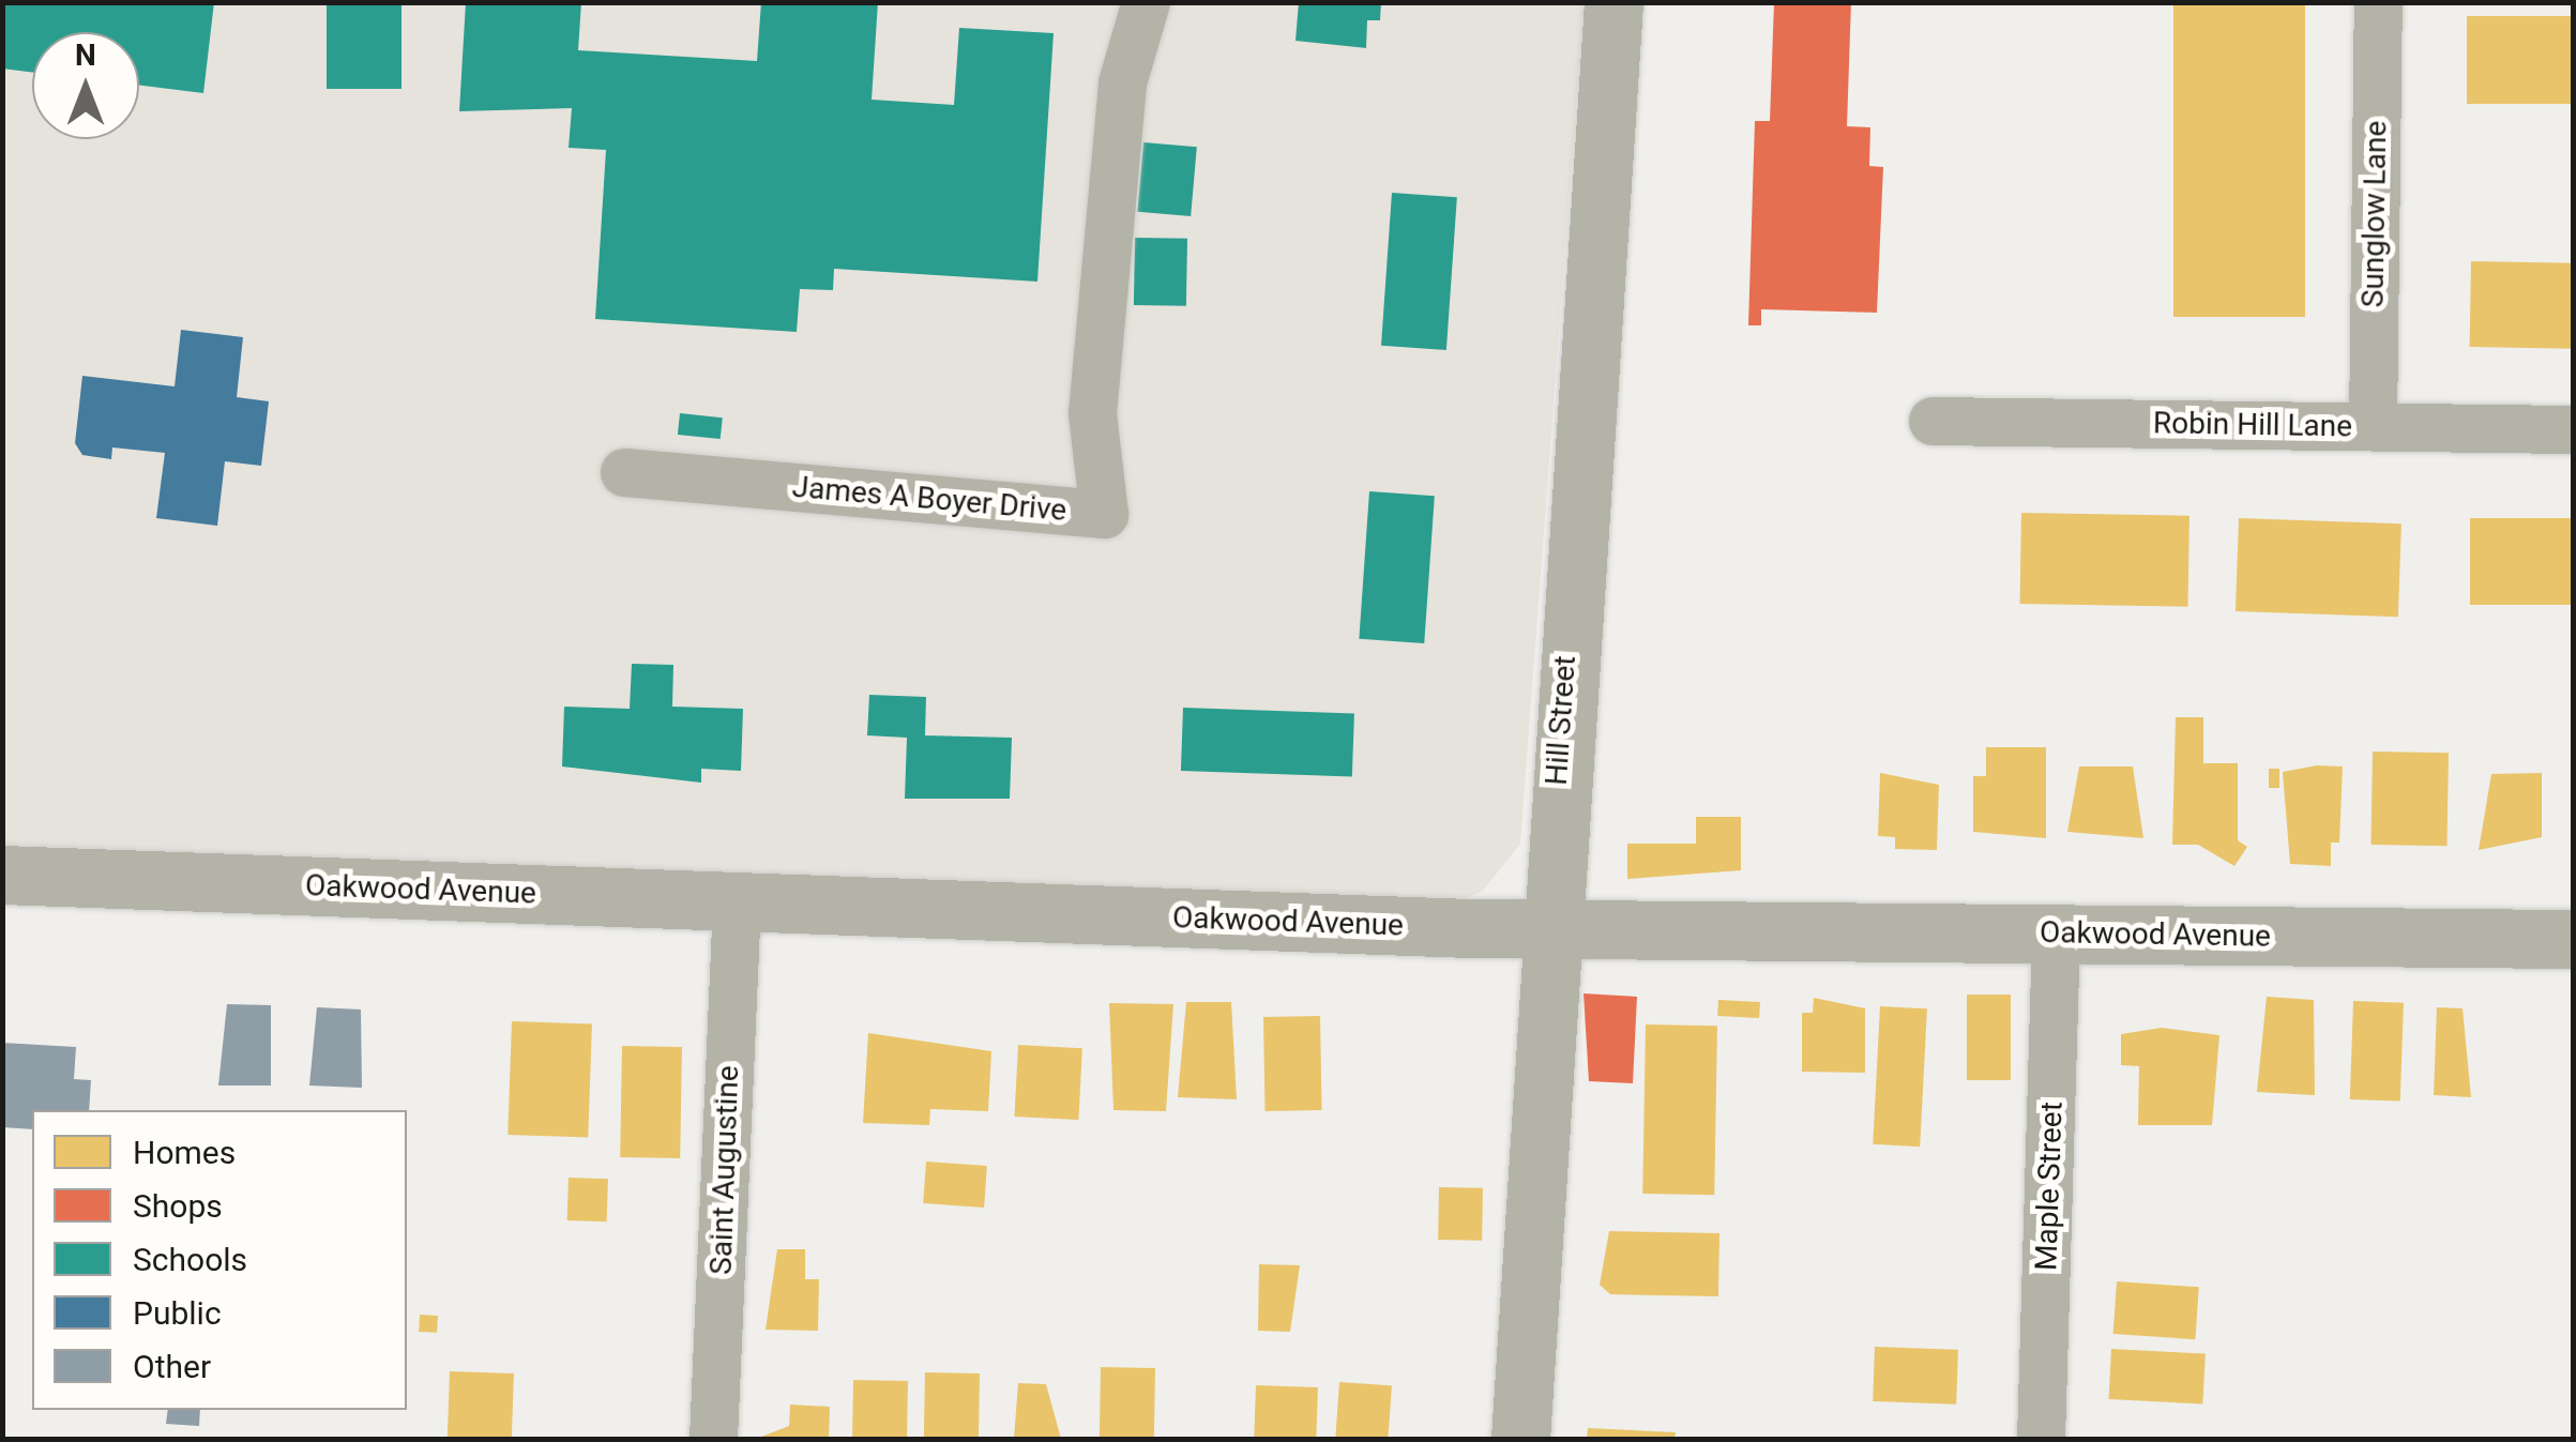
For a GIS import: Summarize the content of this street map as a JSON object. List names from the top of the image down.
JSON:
{
  "streets": {
    "street": [
      "Sunglow Lane",
      "Robin Hill Lane",
      "James A Boyer Drive",
      "Hill Street",
      "Oakwood Avenue",
      "Saint Augustine",
      "Maple Street"
    ]
  },
  "crossings": [
    ["Sunglow Lane", "Robin Hill Lane"],
    ["Hill Street", "Oakwood Avenue"],
    ["Oakwood Avenue", "Saint Augustine"],
    ["Oakwood Avenue", "Maple Street"]
  ],
  "legend": [
    "Homes",
    "Shops",
    "Schools",
    "Public",
    "Other"
  ],
  "north": "top"
}
